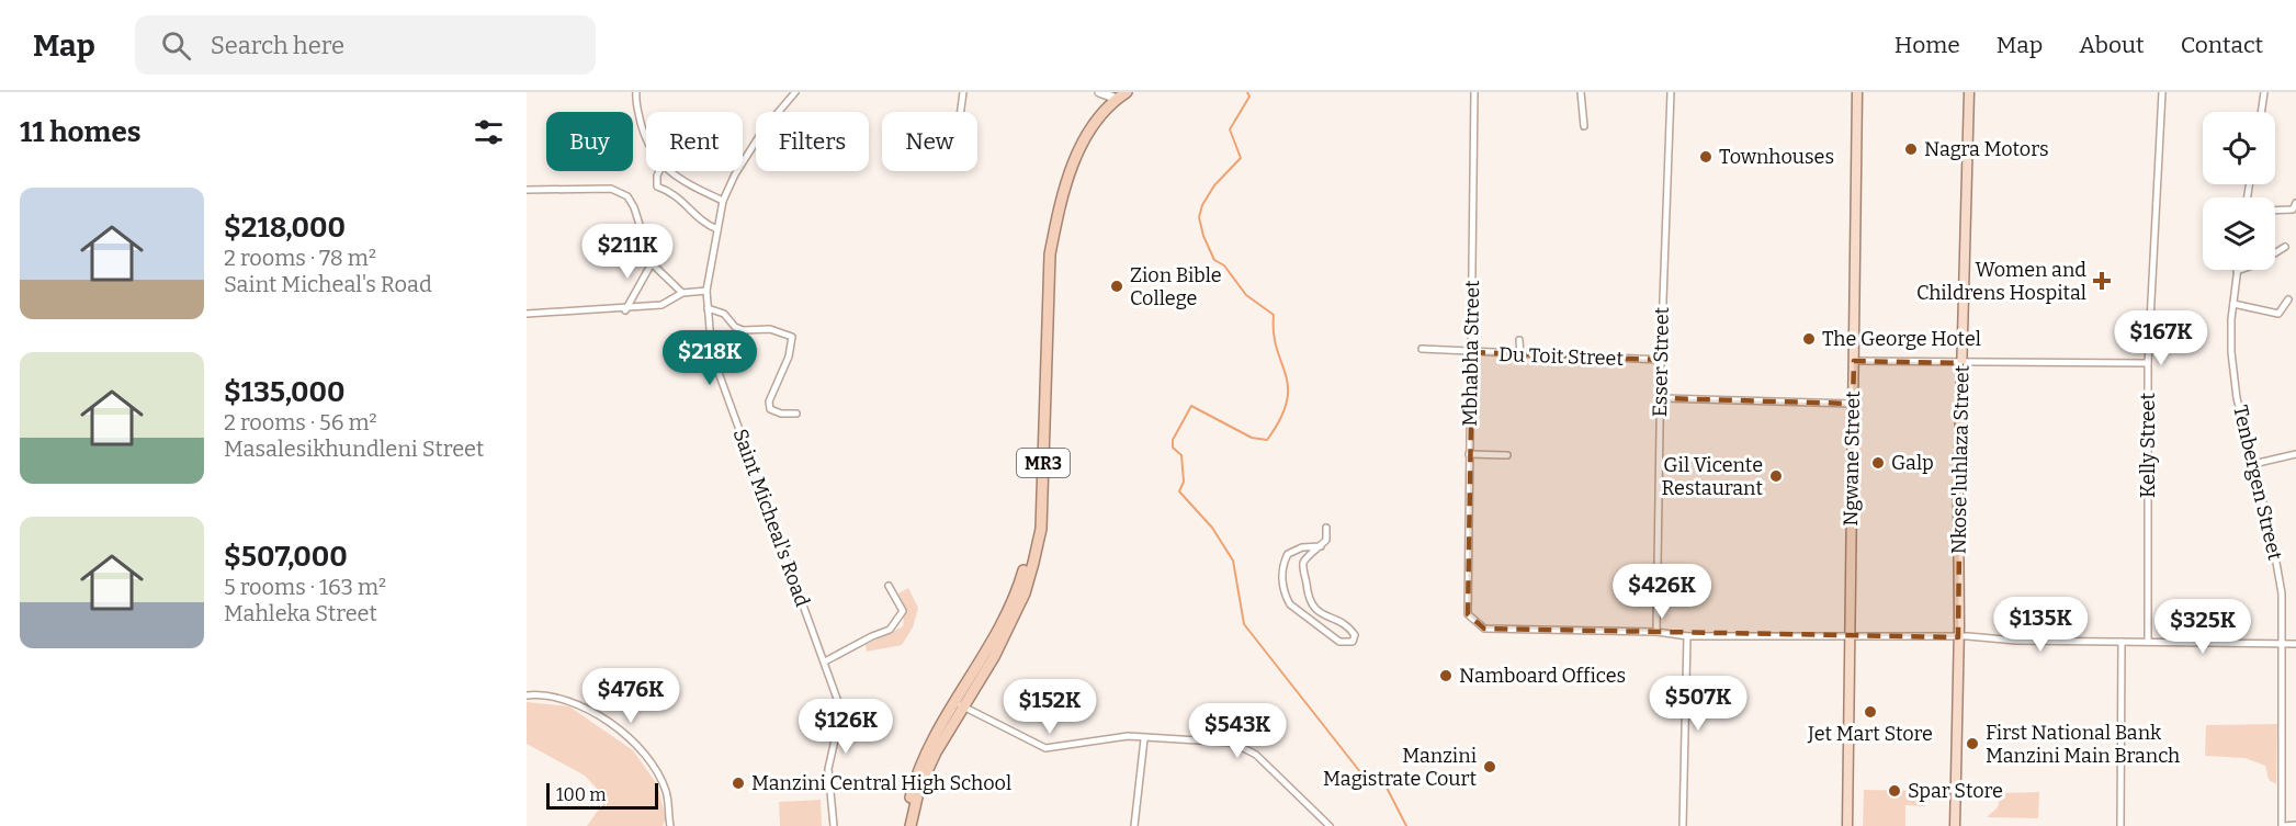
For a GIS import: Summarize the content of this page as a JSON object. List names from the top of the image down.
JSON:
{
  "streets": {
    "highway": ["MR3"],
    "main road": ["Ngwane Street", "Nkose'luhlaza Street"],
    "street": [
      "Mbhabha Street",
      "Du Toit Street",
      "Esser Street",
      "Kelly Street",
      "Tenbergen Street",
      "Saint Micheal's Road"
    ]
  },
  "crossings": [
    ["Mbhabha Street", "Du Toit Street"],
    ["Mbhabha Street", "Esser Street"],
    ["Du Toit Street", "Esser Street"]
  ],
  "places": {
    "other": [
      "Nagra Motors",
      "Townhouses",
      "Zion Bible College",
      "The George Hotel",
      "Galp",
      "Gil Vicente Restaurant",
      "Namboard Offices",
      "Jet Mart Store",
      "First National Bank Manzini Main Branch",
      "Manzini Magistrate Court",
      "Manzini Central High School",
      "Spar Store"
    ],
    "health": ["Women and Childrens Hospital"]
  },
  "scale_bar": "100 m",
  "page": {
    "header": "Map",
    "search": "Search here",
    "nav": [
      "Home",
      "Map",
      "About",
      "Contact"
    ],
    "heading": "11 homes",
    "chip": [
      "Buy",
      "Rent",
      "Filters",
      "New"
    ],
    "list": [
      {
        "name": "$218,000",
        "note": "2 rooms · 78 m² · Saint Micheal's Road"
      },
      {
        "name": "$135,000",
        "note": "2 rooms · 56 m² · Masalesikhundleni Street"
      },
      {
        "name": "$507,000",
        "note": "5 rooms · 163 m² · Mahleka Street"
      }
    ],
    "price": [
      "$211K",
      "$167K",
      "$218K",
      "$426K",
      "$135K",
      "$325K",
      "$476K",
      "$507K",
      "$152K",
      "$126K",
      "$543K"
    ],
    "scale": "100 m"
  }
}
